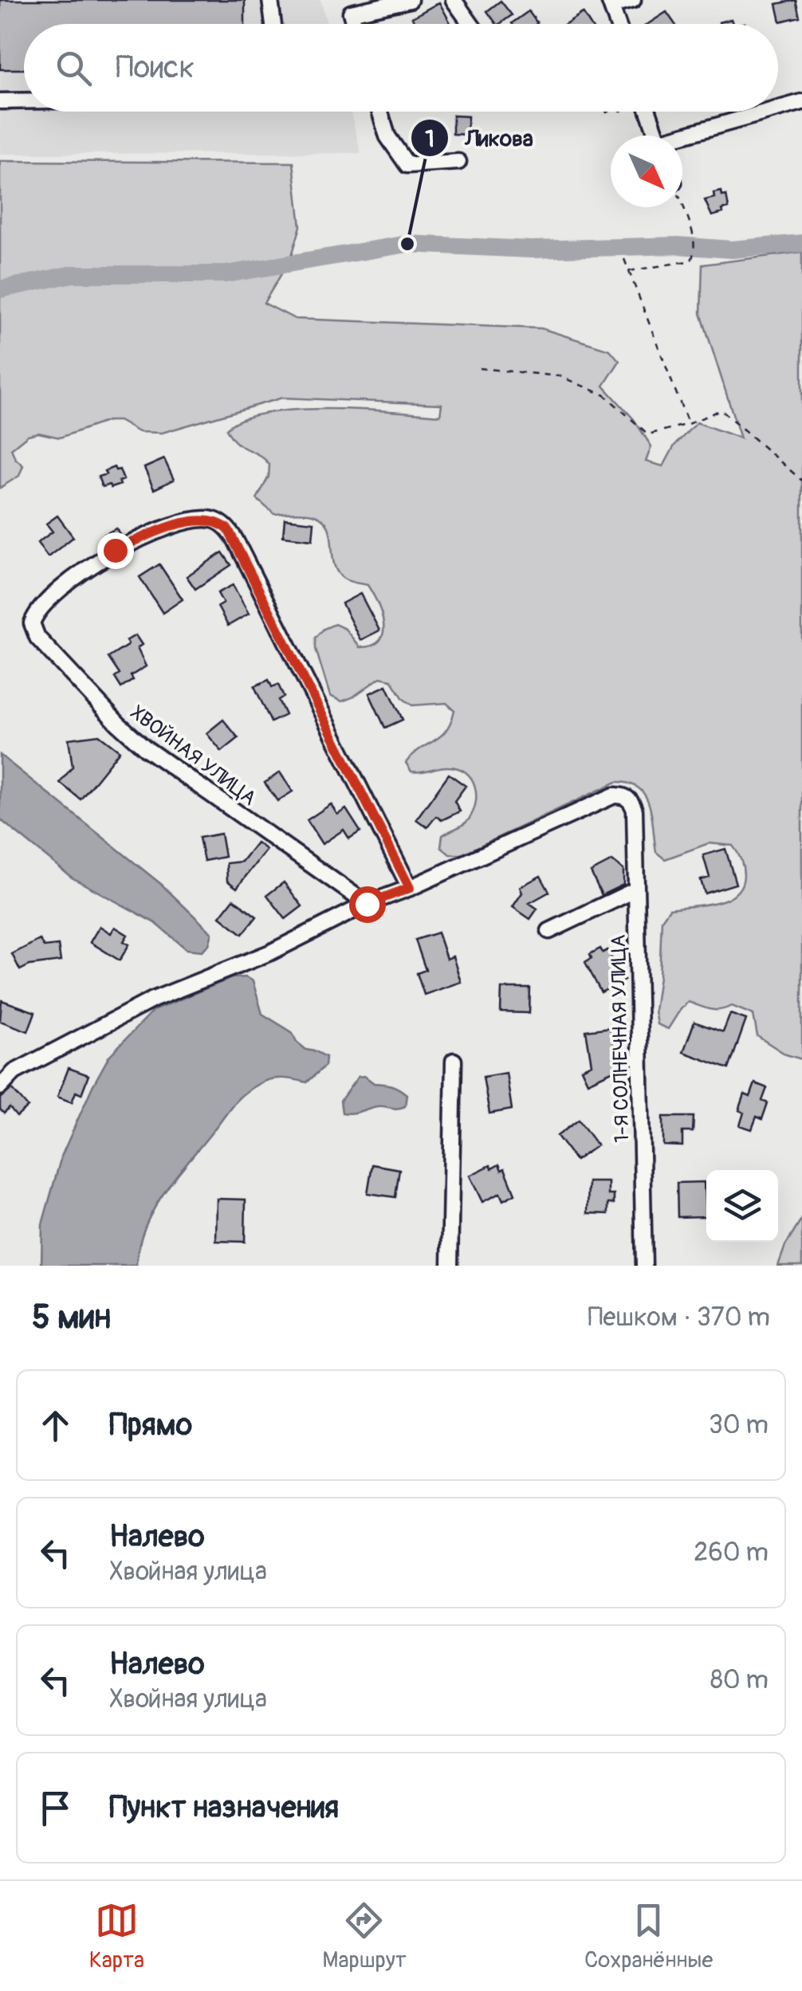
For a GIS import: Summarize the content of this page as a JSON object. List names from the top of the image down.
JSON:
{
  "streets": {
    "street": ["ХВОЙНАЯ УЛИЦА", "1-Я СОЛНЕЧНАЯ УЛИЦА"]
  },
  "crossings": [
    ["ХВОЙНАЯ УЛИЦА", "1-Я СОЛНЕЧНАЯ УЛИЦА"]
  ],
  "places": ["Ликова"],
  "north": "bottom right",
  "page": {
    "search": "Поиск",
    "heading": ["5 мин", "Пешком · 370 m"],
    "list": [
      ["Прямо", "30 m"],
      ["Налево", "Хвойная улица", "260 m"],
      ["Налево", "Хвойная улица", "80 m"],
      "Пункт назначения"
    ],
    "nav": ["Карта", "Маршрут", "Сохранённые"]
  }
}
